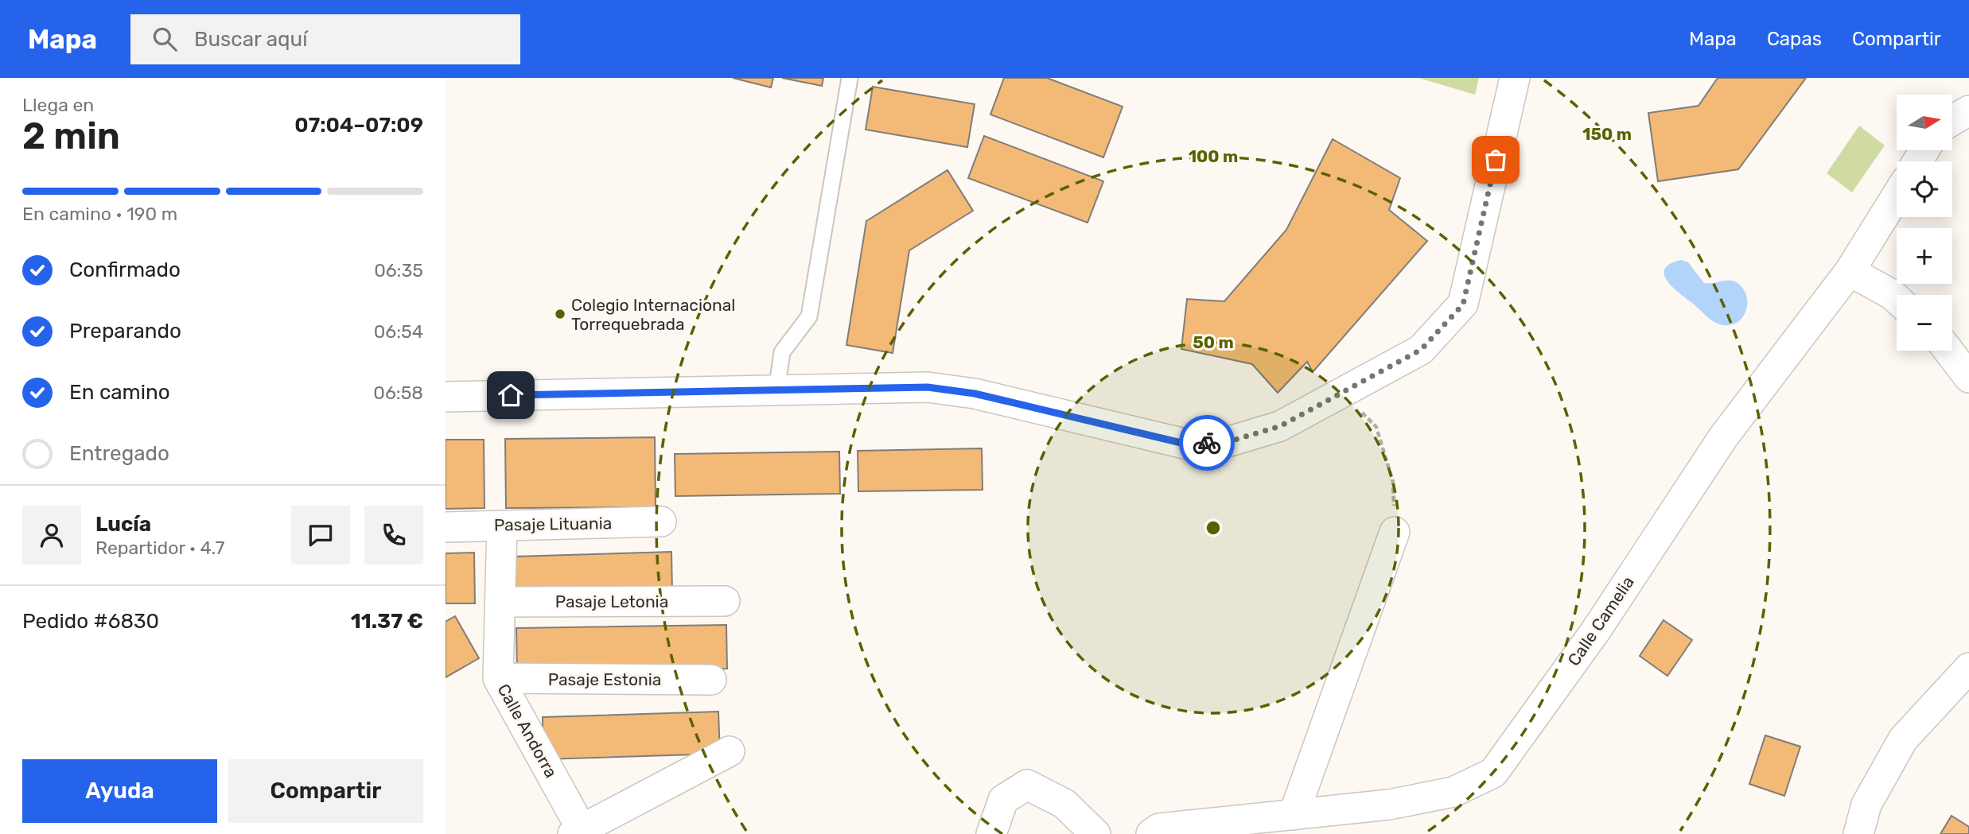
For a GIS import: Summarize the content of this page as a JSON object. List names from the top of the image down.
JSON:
{
  "streets": {
    "street": [
      "Pasaje Lituania",
      "Pasaje Letonia",
      "Calle Camelia",
      "Pasaje Estonia",
      "Calle Andorra"
    ]
  },
  "crossings": [
    ["Pasaje Lituania", "Calle Andorra"],
    ["Pasaje Letonia", "Calle Andorra"],
    ["Pasaje Estonia", "Calle Andorra"]
  ],
  "places": ["Colegio Internacional Torrequebrada"],
  "north": "right",
  "page": {
    "header": "Mapa",
    "search": "Buscar aquí",
    "nav": ["Mapa", "Capas", "Compartir"],
    "heading": ["2 min", "Llega en", "07:04–07:09"],
    "panel": [
      "Lucía",
      "Repartidor · 4.7",
      "Pedido #6830",
      "11.37 €"
    ],
    "map_buttons": ["+", "−"],
    "bar": "En camino · 190 m",
    "list": [
      ["Confirmado", "06:35"],
      ["Preparando", "06:54"],
      ["En camino", "06:58"],
      "Entregado"
    ],
    "buttons": ["Ayuda", "Compartir"]
  },
  "rings": ["150 m", "100 m", "50 m"]
}
